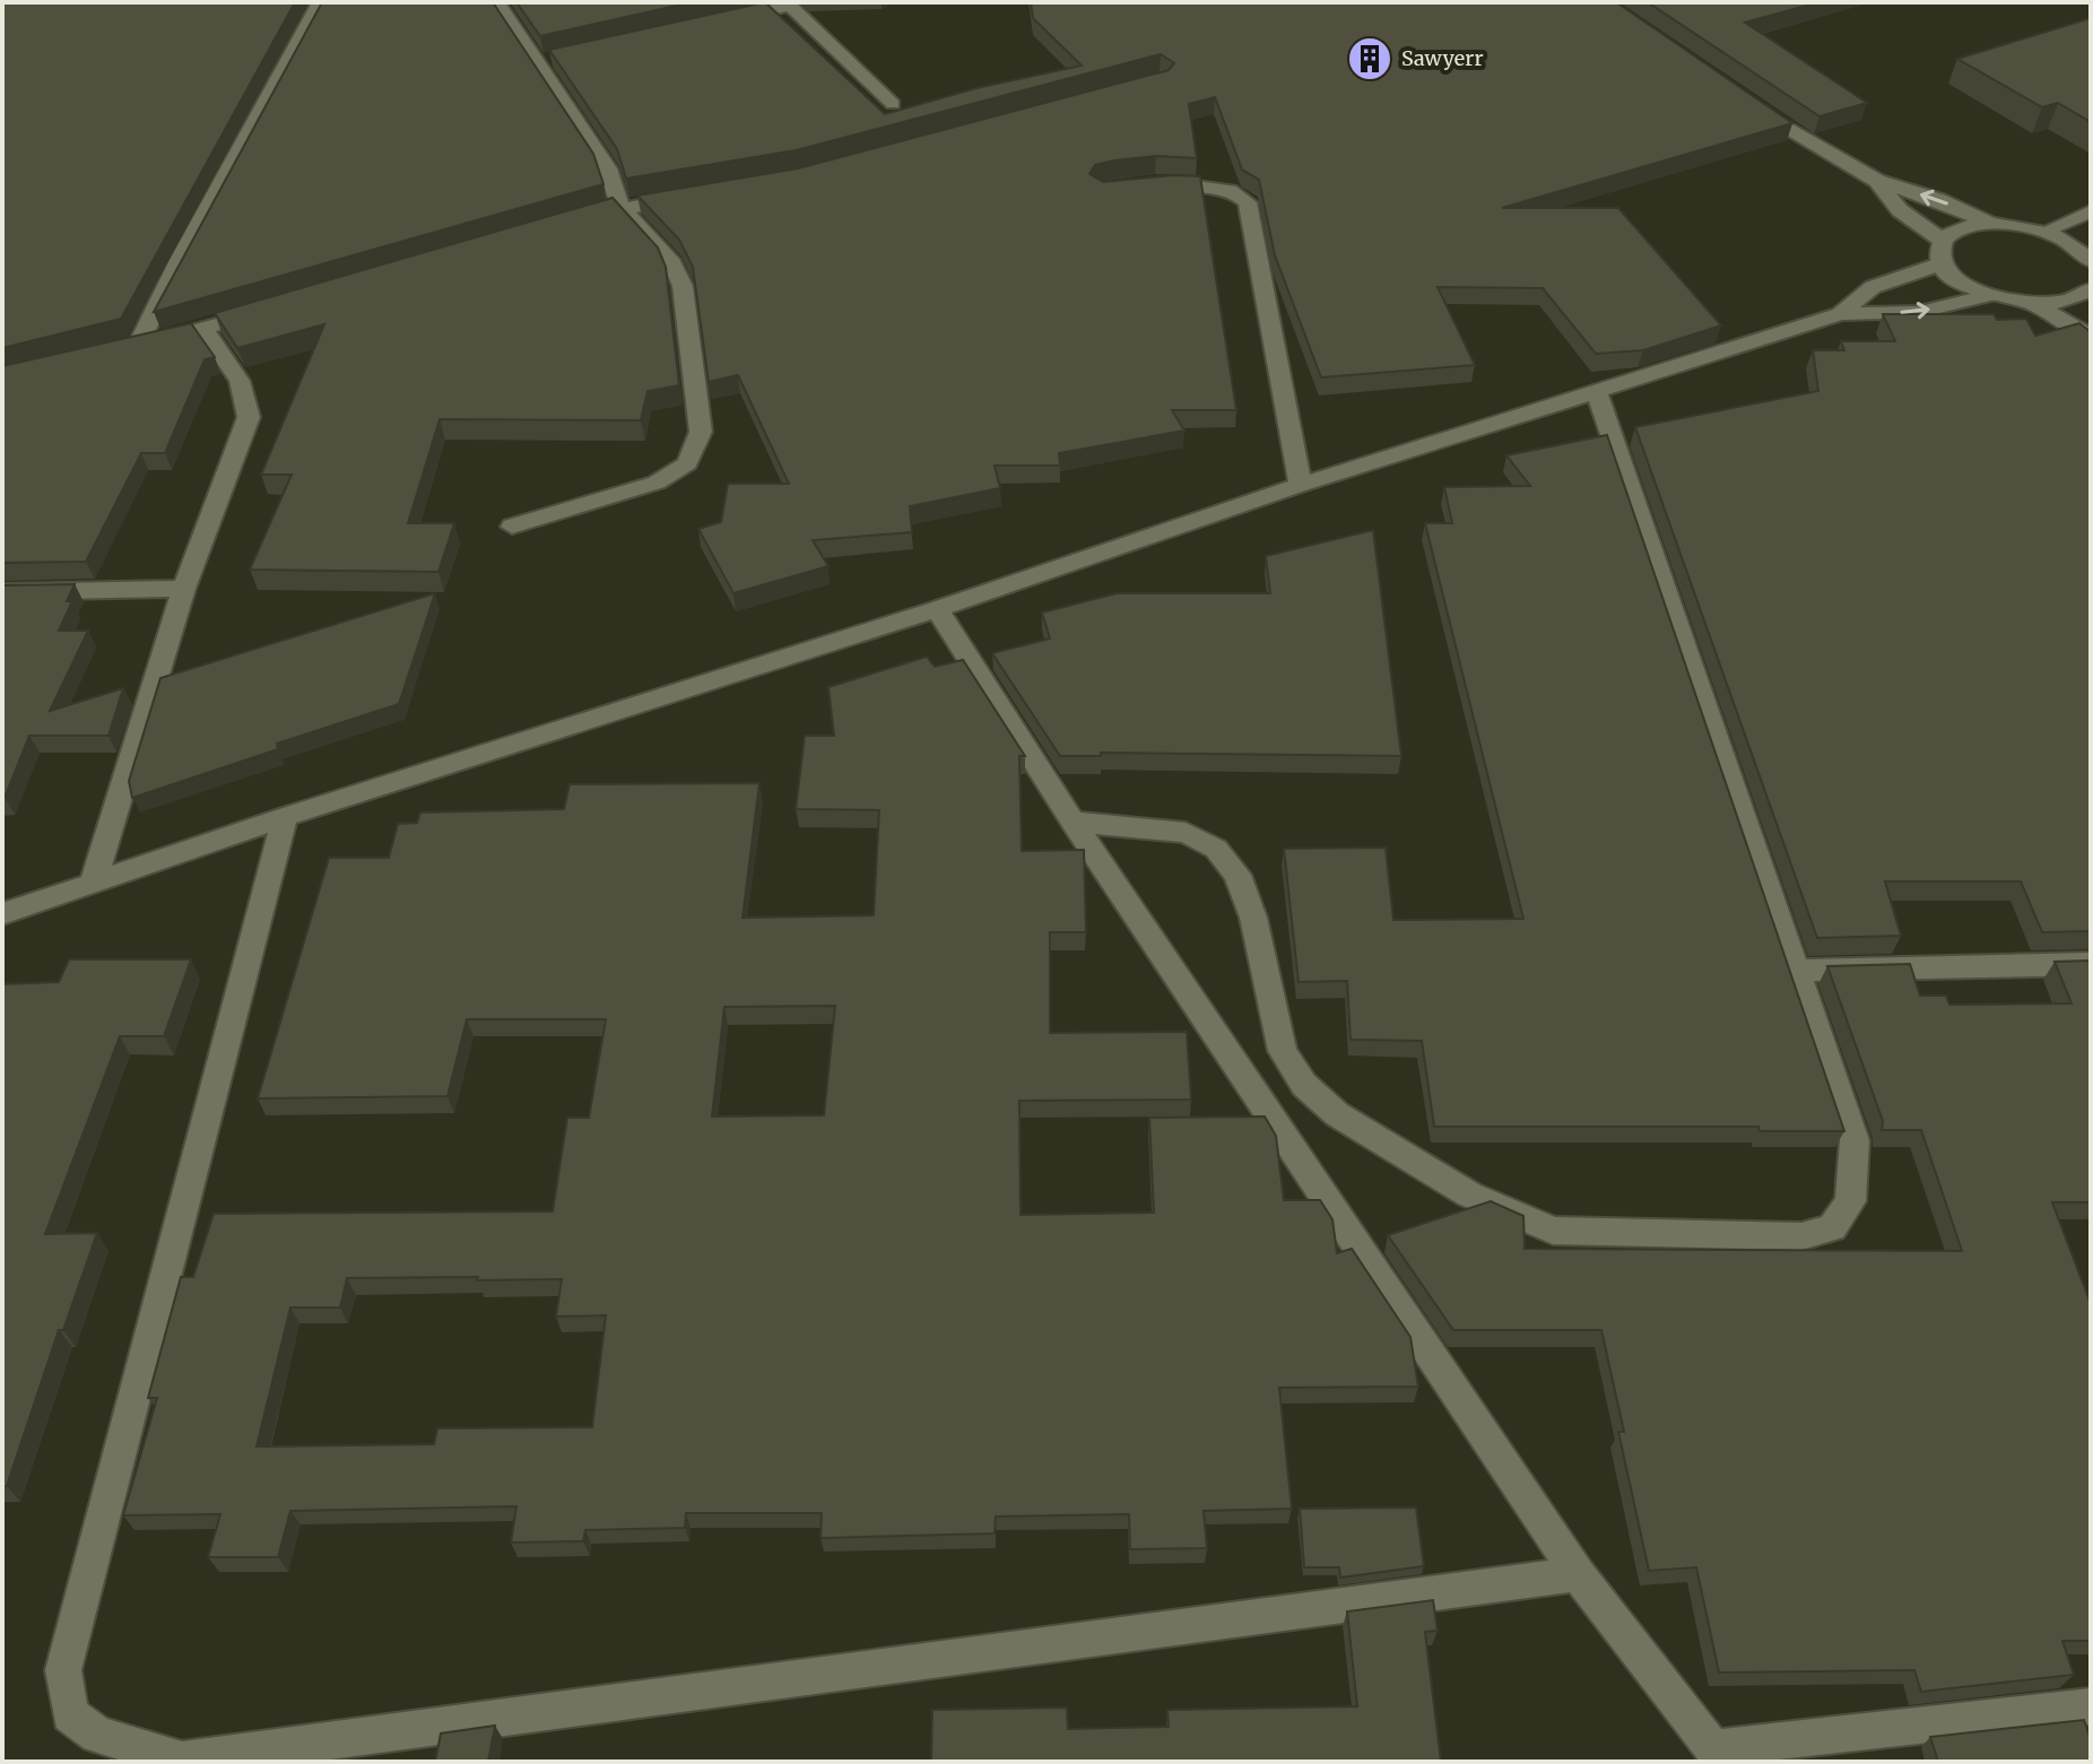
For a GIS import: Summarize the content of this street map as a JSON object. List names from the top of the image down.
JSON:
{
  "places": {
    "building": ["Sawyerr"]
  }
}
